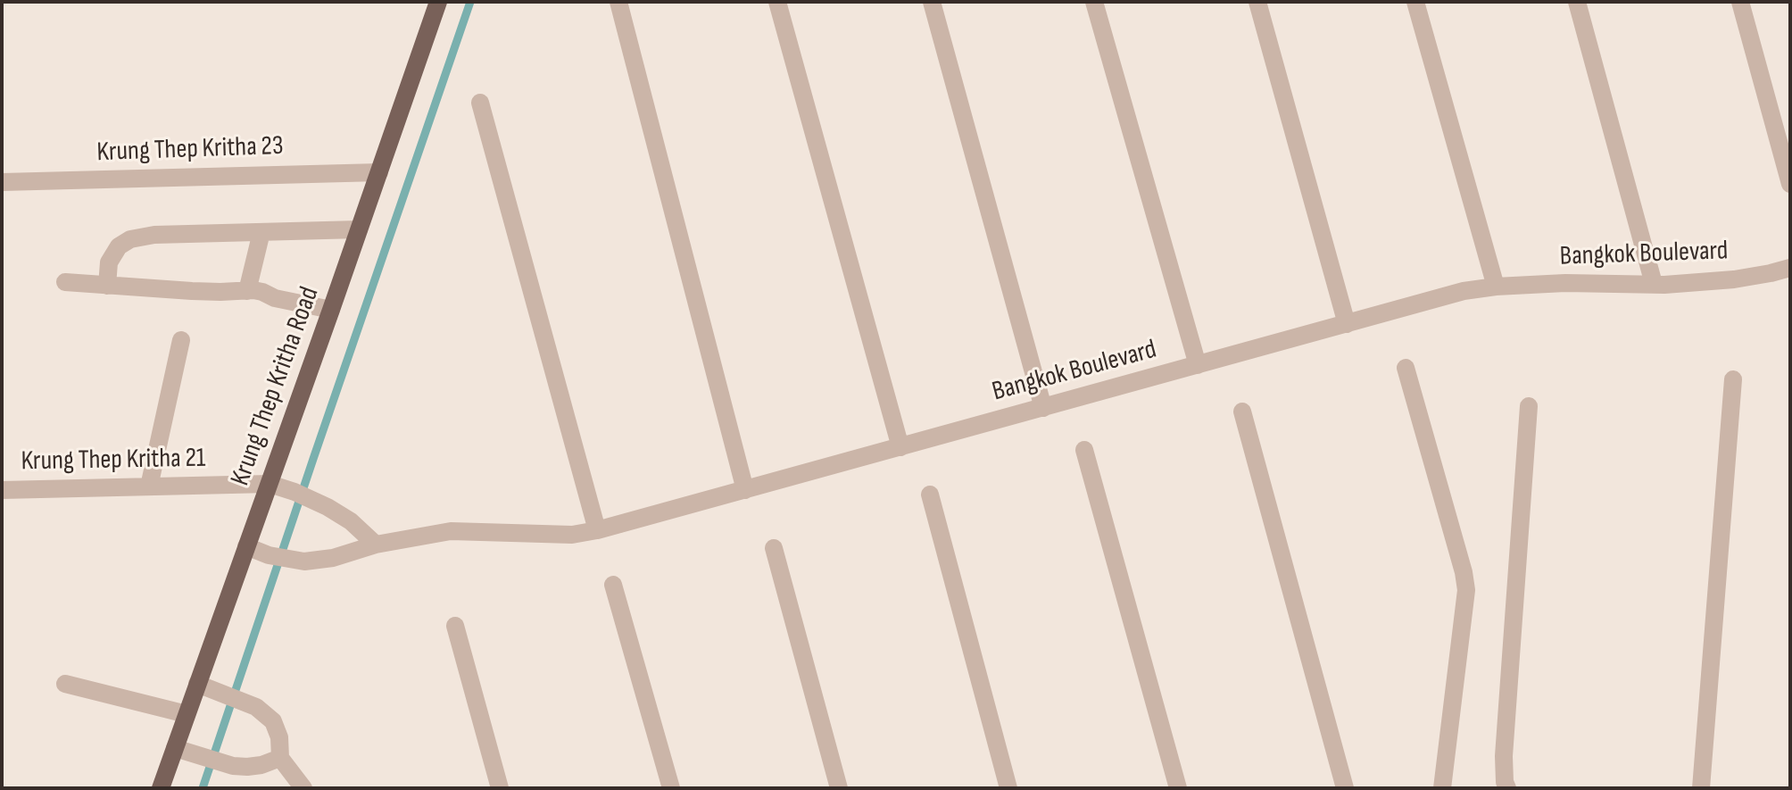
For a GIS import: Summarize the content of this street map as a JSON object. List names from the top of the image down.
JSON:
{
  "streets": {
    "main road": ["Krung Thep Kritha Road"],
    "street": ["Krung Thep Kritha 23", "Bangkok Boulevard", "Krung Thep Kritha 21"]
  },
  "crossings": [
    ["Krung Thep Kritha 23", "Krung Thep Kritha Road"],
    ["Bangkok Boulevard", "Krung Thep Kritha Road"],
    ["Krung Thep Kritha Road", "Krung Thep Kritha 21"]
  ]
}
